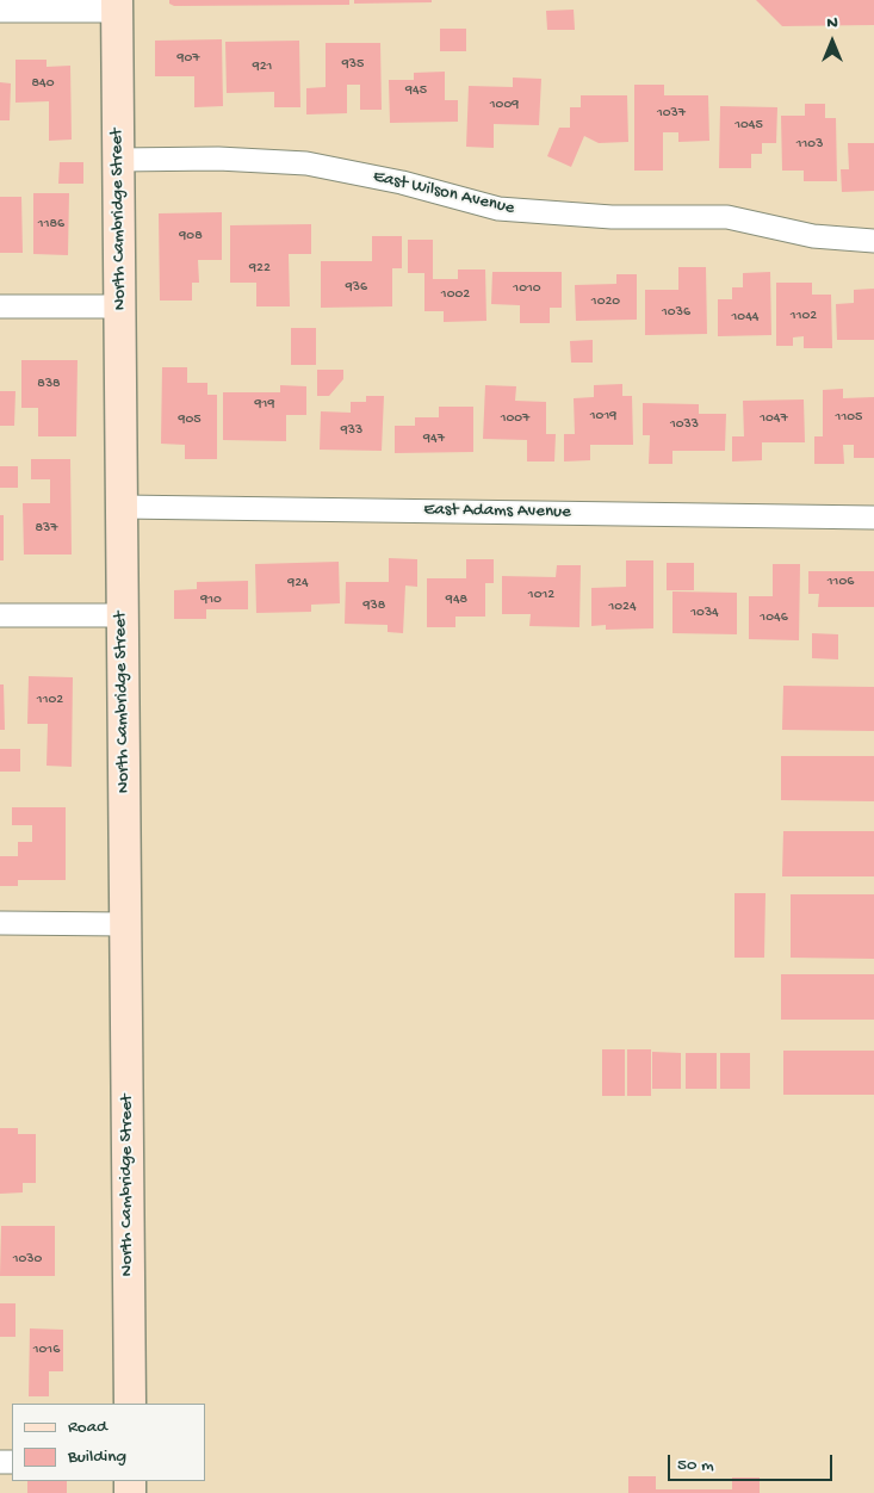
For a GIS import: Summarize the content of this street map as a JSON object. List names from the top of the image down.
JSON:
{
  "streets": {
    "street": ["East Wilson Avenue", "North Cambridge Street", "East Adams Avenue"]
  },
  "crossings": [
    ["East Wilson Avenue", "North Cambridge Street"],
    ["North Cambridge Street", "East Adams Avenue"]
  ],
  "house_numbers": [
    "907",
    "935",
    "921",
    "840",
    "945",
    "1009",
    "1037",
    "1045",
    "1103",
    "1186",
    "908",
    "922",
    "936",
    "1010",
    "1002",
    "1020",
    "1036",
    "1102",
    "1044",
    "838",
    "919",
    "1019",
    "1105",
    "1007",
    "1047",
    "905",
    "1033",
    "933",
    "947",
    "837",
    "1106",
    "924",
    "1012",
    "910",
    "948",
    "938",
    "1024",
    "1034",
    "1046",
    "1102",
    "1030",
    "1016"
  ],
  "legend": ["Road", "Building"],
  "scale_bar": "50 m",
  "north": "top"
}
